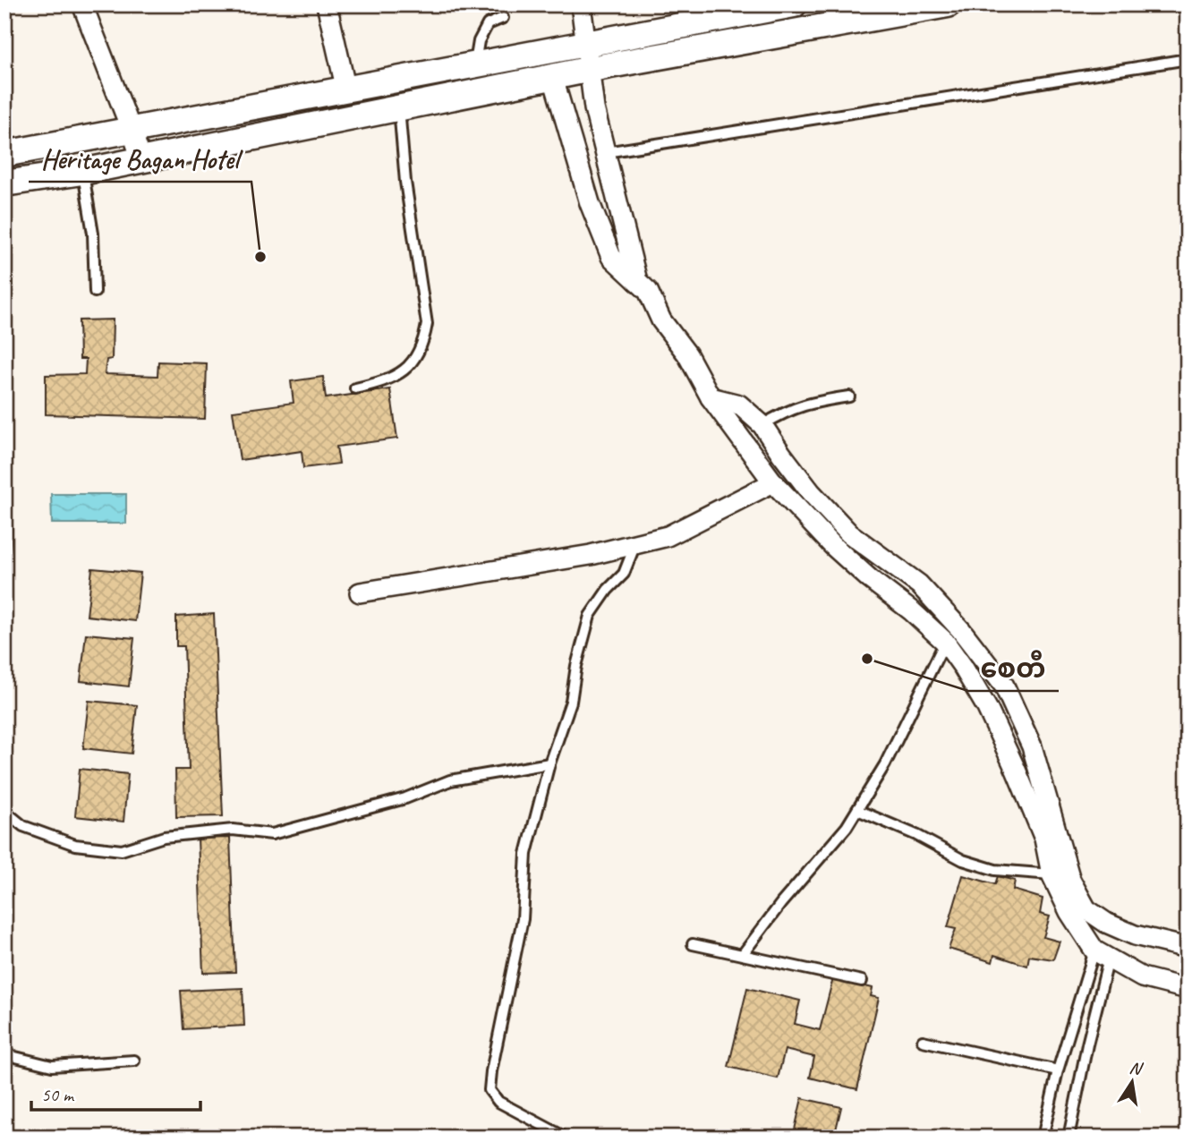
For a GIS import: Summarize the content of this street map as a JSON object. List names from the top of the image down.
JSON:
{
  "places": ["Heritage Bagan Hotel", "စေတီ"],
  "scale_bar": "50 m",
  "north": "top"
}
